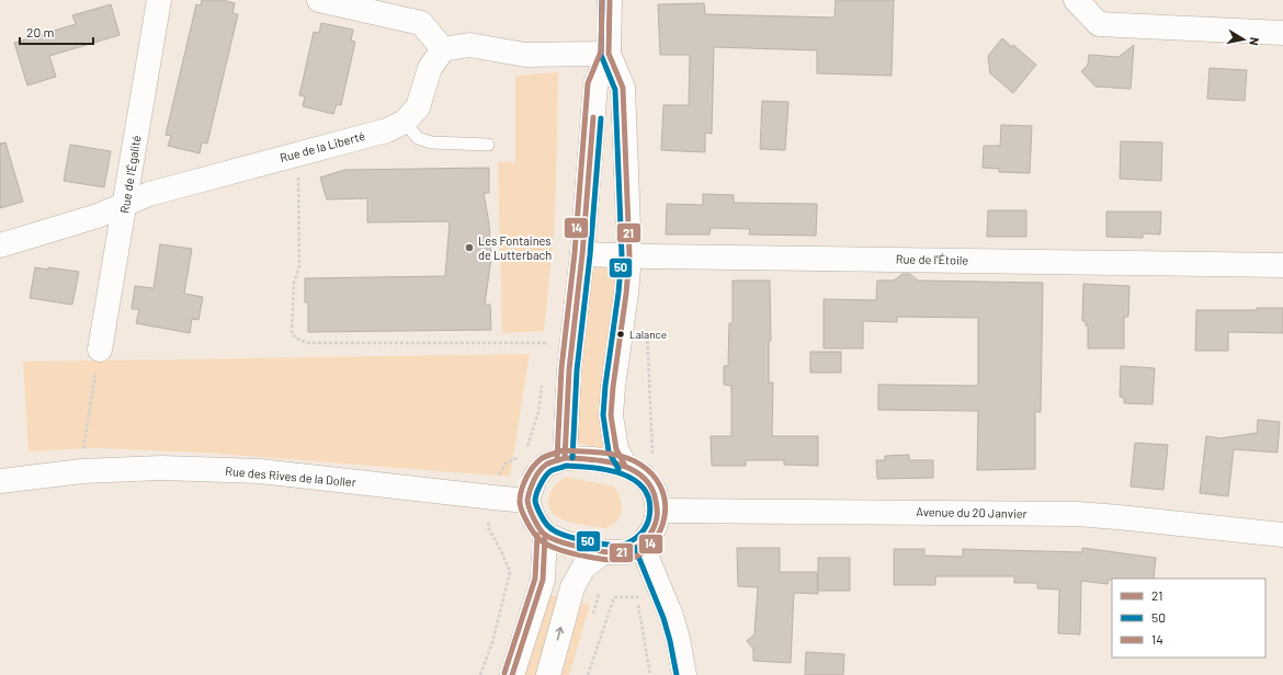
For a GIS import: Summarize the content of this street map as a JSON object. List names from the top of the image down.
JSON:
{
  "streets": {
    "street": [
      "Rue de la Liberté",
      "Rue de l'Égalité",
      "Rue de l'Étoile",
      "Rue des Rives de la Doller",
      "Avenue du 20 Janvier"
    ]
  },
  "crossings": [
    ["Rue de la Liberté", "Rue de l'Égalité"],
    ["Rue des Rives de la Doller", "Avenue du 20 Janvier"]
  ],
  "places": ["Les Fontaines de Lutterbach", "Lalance"],
  "lines": ["transit line 21", "transit line 50", "transit line 14"],
  "legend": ["21", "50", "14"],
  "scale_bar": "20 m",
  "north": "right"
}
